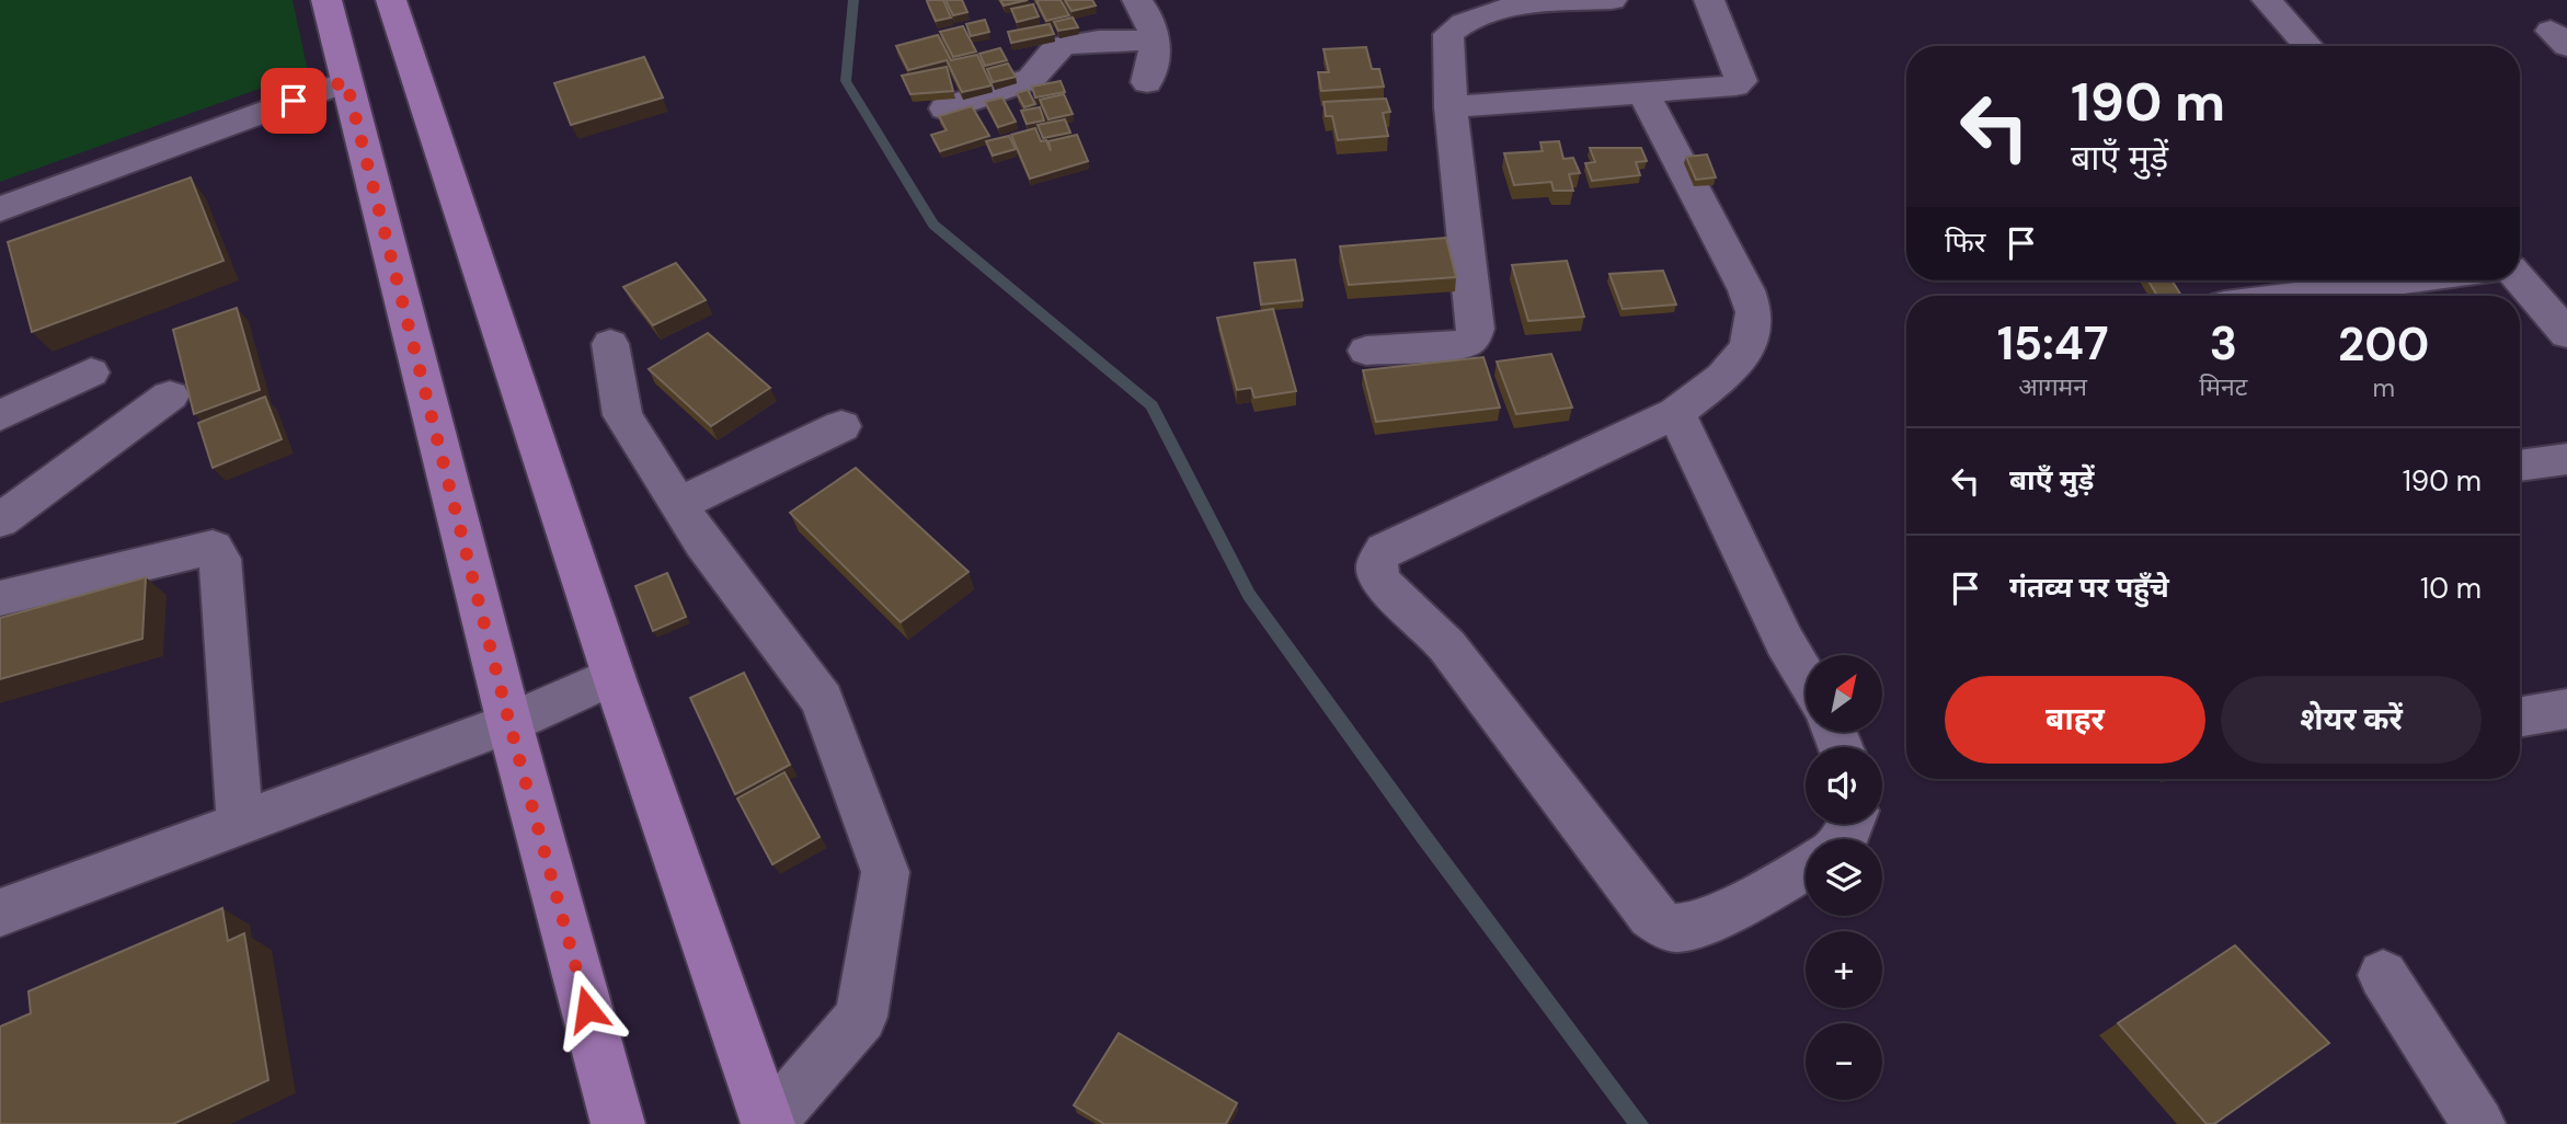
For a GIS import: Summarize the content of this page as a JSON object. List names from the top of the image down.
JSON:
{
  "north": "top right",
  "page": {
    "turn": ["190 m", "बाएँ मुड़ें"],
    "then": "फिर",
    "eta": [
      "15:47",
      "आगमन",
      "3",
      "मिनट",
      "200",
      "m"
    ],
    "list": [
      {
        "name": "बाएँ मुड़ें",
        "value": "190 m"
      },
      {
        "name": "गंतव्य पर पहुँचे",
        "value": "10 m"
      }
    ],
    "map_buttons": ["+", "−"],
    "buttons": ["बाहर", "शेयर करें"]
  }
}
